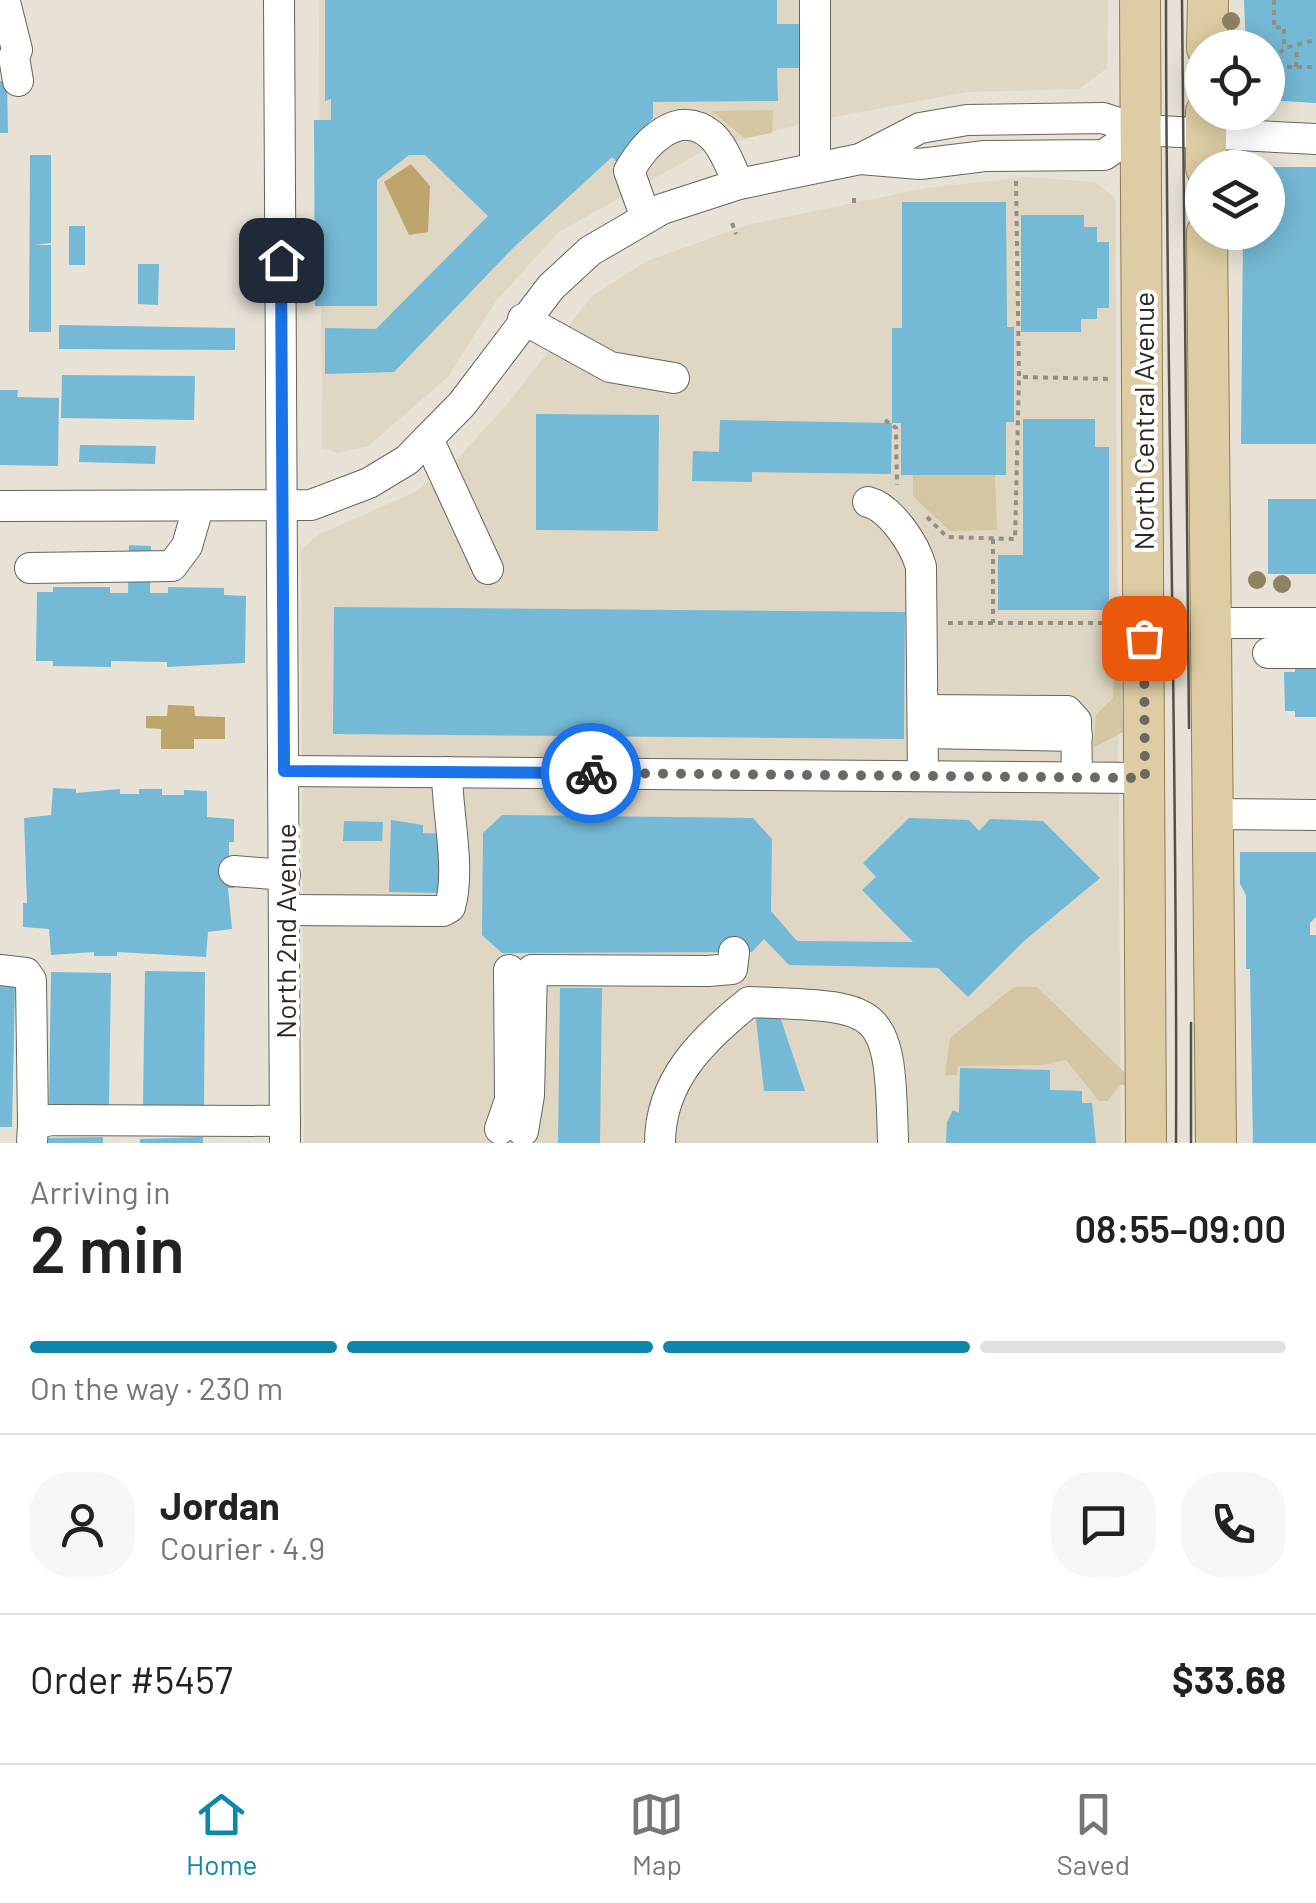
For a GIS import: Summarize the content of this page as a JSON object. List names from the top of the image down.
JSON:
{
  "streets": {
    "main road": ["North Central Avenue"],
    "street": ["North 2nd Avenue"]
  },
  "page": {
    "heading": ["2 min", "Arriving in", "08:55–09:00"],
    "panel": [
      "Jordan",
      "Courier · 4.9",
      "Order #5457",
      "$33.68"
    ],
    "bar": "On the way · 230 m",
    "tabs": ["Home", "Map", "Saved"]
  }
}
